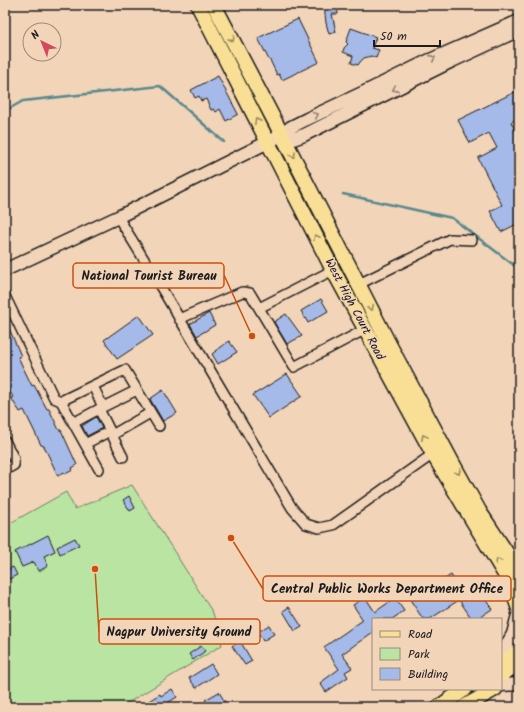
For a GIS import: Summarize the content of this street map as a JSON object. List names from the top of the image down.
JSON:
{
  "streets": {
    "main road": ["West High Court Road"]
  },
  "places": ["National Tourist Bureau", "Central Public Works Department Office", "Nagpur University Ground"],
  "legend": ["Road", "Park", "Building"],
  "scale_bar": "50 m",
  "north": "top left"
}
